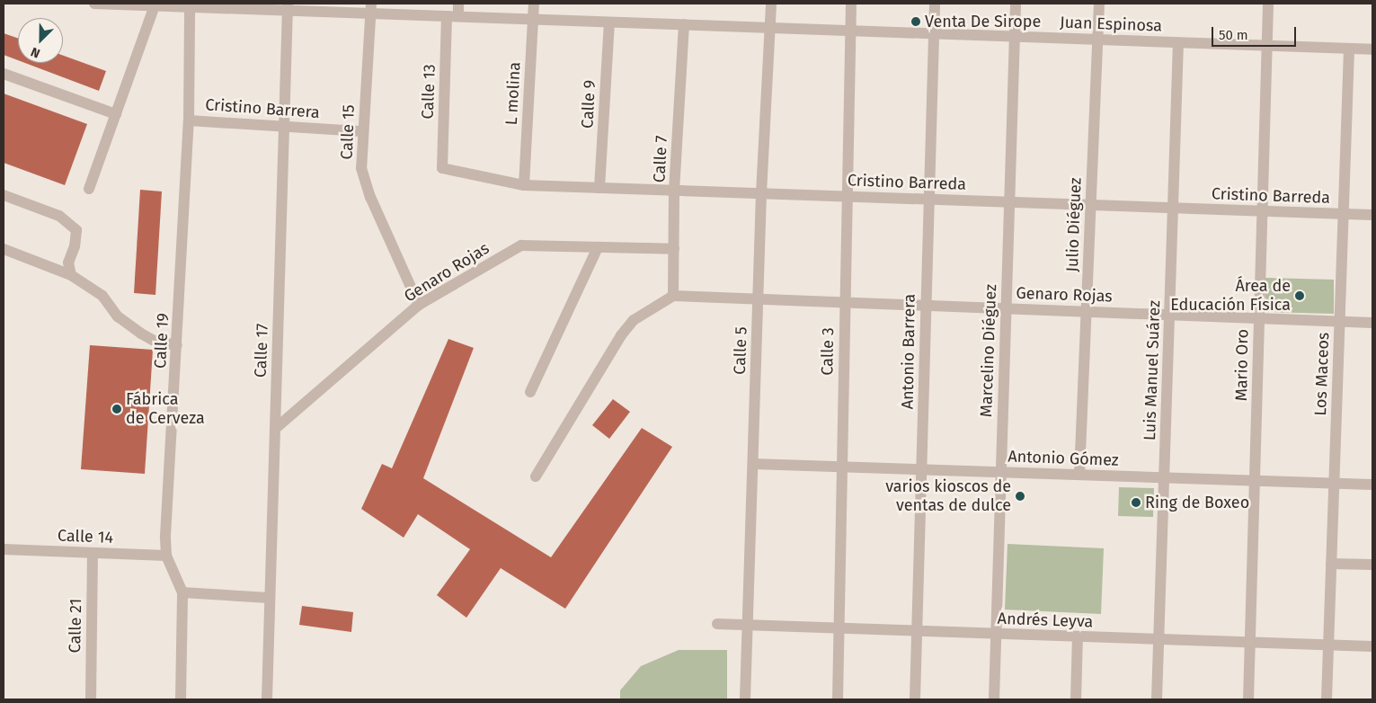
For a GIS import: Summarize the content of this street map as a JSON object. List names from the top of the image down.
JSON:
{
  "streets": {
    "street": [
      "Juan Espinosa",
      "Calle 13",
      "L molina",
      "Calle 9",
      "Cristino Barrera",
      "Calle 15",
      "Calle 7",
      "Cristino Barreda",
      "Julio Diéguez",
      "Genaro Rojas",
      "Calle 19",
      "Calle 17",
      "Calle 5",
      "Marcelino Diéguez",
      "Calle 3",
      "Antonio Barrera",
      "Mario Oro",
      "Luis Manuel Suárez",
      "Los Maceos",
      "Antonio Gómez",
      "Calle 14",
      "Andrés Leyva",
      "Calle 21"
    ]
  },
  "crossings": [
    ["Juan Espinosa", "Calle 13"],
    ["Juan Espinosa", "L molina"],
    ["Juan Espinosa", "Calle 9"],
    ["Juan Espinosa", "Calle 15"],
    ["Juan Espinosa", "Calle 7"],
    ["Juan Espinosa", "Julio Diéguez"],
    ["Juan Espinosa", "Calle 19"],
    ["Juan Espinosa", "Calle 17"],
    ["Juan Espinosa", "Calle 5"],
    ["Juan Espinosa", "Marcelino Diéguez"],
    ["Juan Espinosa", "Calle 3"],
    ["Juan Espinosa", "Antonio Barrera"],
    ["Juan Espinosa", "Mario Oro"],
    ["Juan Espinosa", "Luis Manuel Suárez"],
    ["Juan Espinosa", "Los Maceos"],
    ["Calle 13", "Cristino Barreda"],
    ["L molina", "Cristino Barreda"],
    ["Calle 9", "Cristino Barreda"],
    ["Cristino Barrera", "Calle 15"],
    ["Cristino Barrera", "Calle 19"],
    ["Cristino Barrera", "Calle 17"],
    ["Calle 15", "Genaro Rojas"],
    ["Calle 7", "Cristino Barreda"],
    ["Calle 7", "Genaro Rojas"],
    ["Cristino Barreda", "Julio Diéguez"],
    ["Cristino Barreda", "Calle 5"],
    ["Cristino Barreda", "Marcelino Diéguez"],
    ["Cristino Barreda", "Calle 3"],
    ["Cristino Barreda", "Antonio Barrera"],
    ["Cristino Barreda", "Mario Oro"],
    ["Cristino Barreda", "Luis Manuel Suárez"],
    ["Cristino Barreda", "Los Maceos"],
    ["Julio Diéguez", "Genaro Rojas"],
    ["Julio Diéguez", "Antonio Gómez"],
    ["Genaro Rojas", "Calle 17"],
    ["Genaro Rojas", "Calle 5"],
    ["Genaro Rojas", "Marcelino Diéguez"],
    ["Genaro Rojas", "Calle 3"],
    ["Genaro Rojas", "Antonio Barrera"],
    ["Genaro Rojas", "Mario Oro"],
    ["Genaro Rojas", "Luis Manuel Suárez"],
    ["Genaro Rojas", "Los Maceos"],
    ["Calle 19", "Calle 14"],
    ["Calle 5", "Antonio Gómez"],
    ["Calle 5", "Andrés Leyva"],
    ["Marcelino Diéguez", "Antonio Gómez"],
    ["Marcelino Diéguez", "Andrés Leyva"],
    ["Calle 3", "Antonio Gómez"],
    ["Calle 3", "Andrés Leyva"],
    ["Antonio Barrera", "Antonio Gómez"],
    ["Antonio Barrera", "Andrés Leyva"],
    ["Mario Oro", "Antonio Gómez"],
    ["Mario Oro", "Andrés Leyva"],
    ["Luis Manuel Suárez", "Antonio Gómez"],
    ["Luis Manuel Suárez", "Andrés Leyva"],
    ["Los Maceos", "Antonio Gómez"],
    ["Los Maceos", "Andrés Leyva"],
    ["Calle 14", "Calle 21"]
  ],
  "places": [
    "Venta De Sirope",
    "Área de Educación Física",
    "Fábrica de Cerveza",
    "varios kioscos de ventas de dulce",
    "Ring de Boxeo"
  ],
  "scale_bar": "50 m",
  "north": "bottom left"
}
